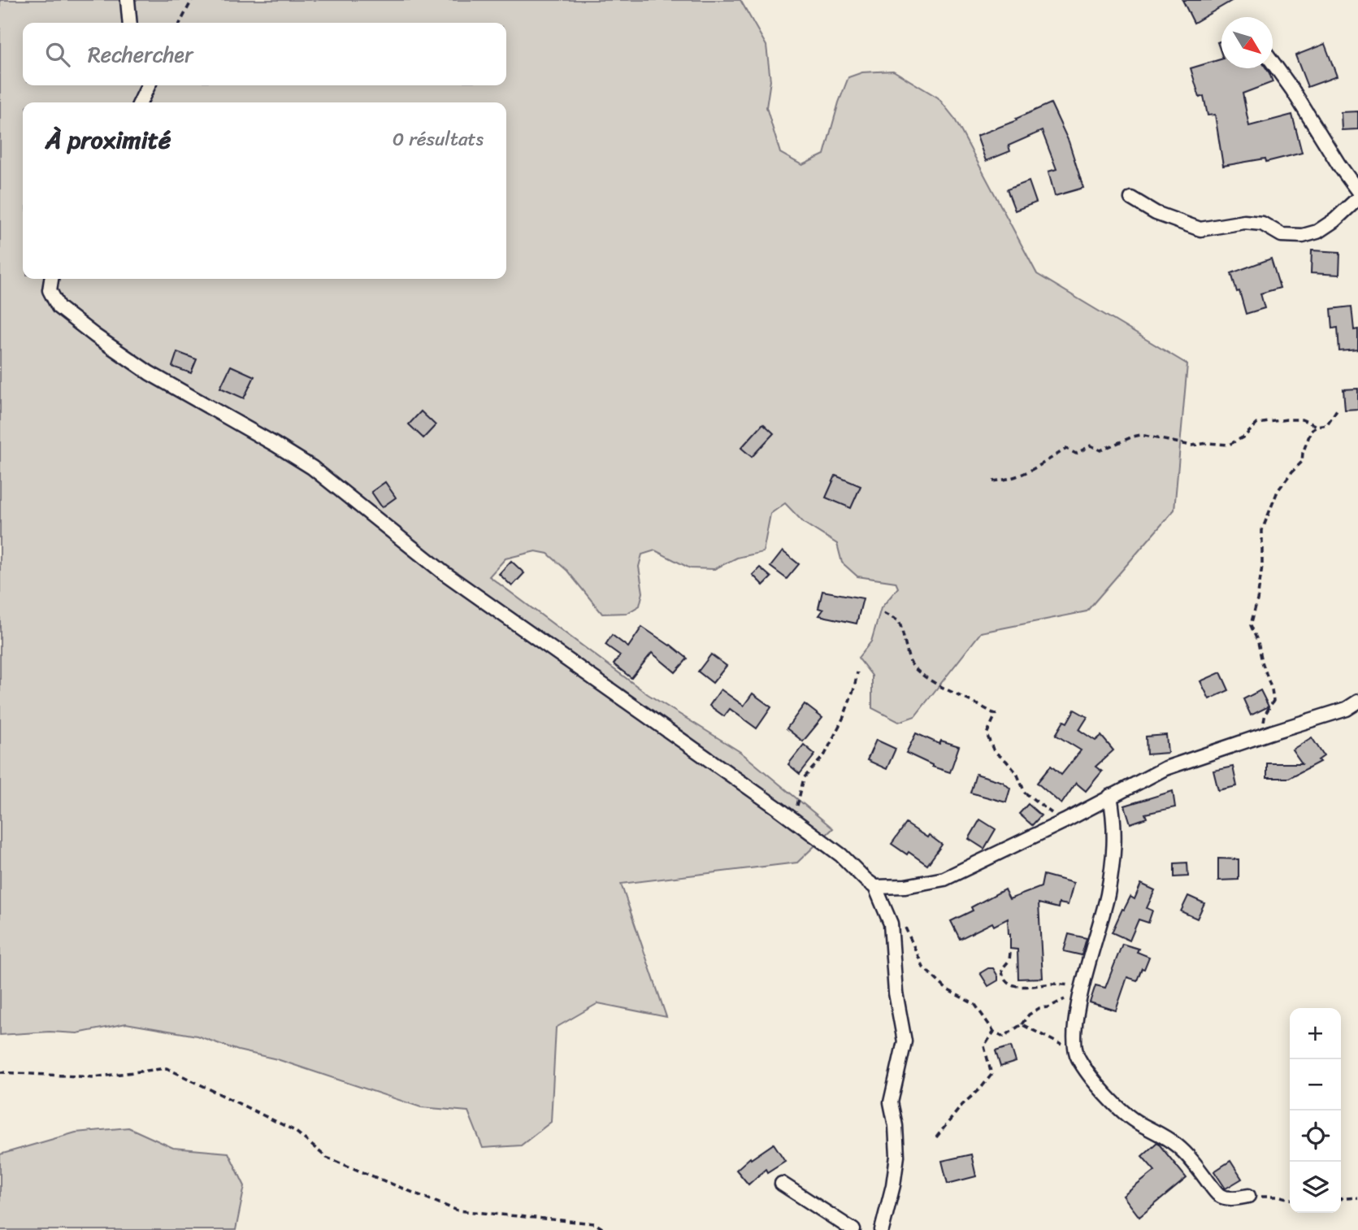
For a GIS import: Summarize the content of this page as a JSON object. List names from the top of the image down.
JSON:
{
  "north": "bottom right",
  "page": {
    "search": "Rechercher",
    "heading": ["À proximité", "0 résultats"],
    "map_buttons": ["+", "−"]
  }
}
